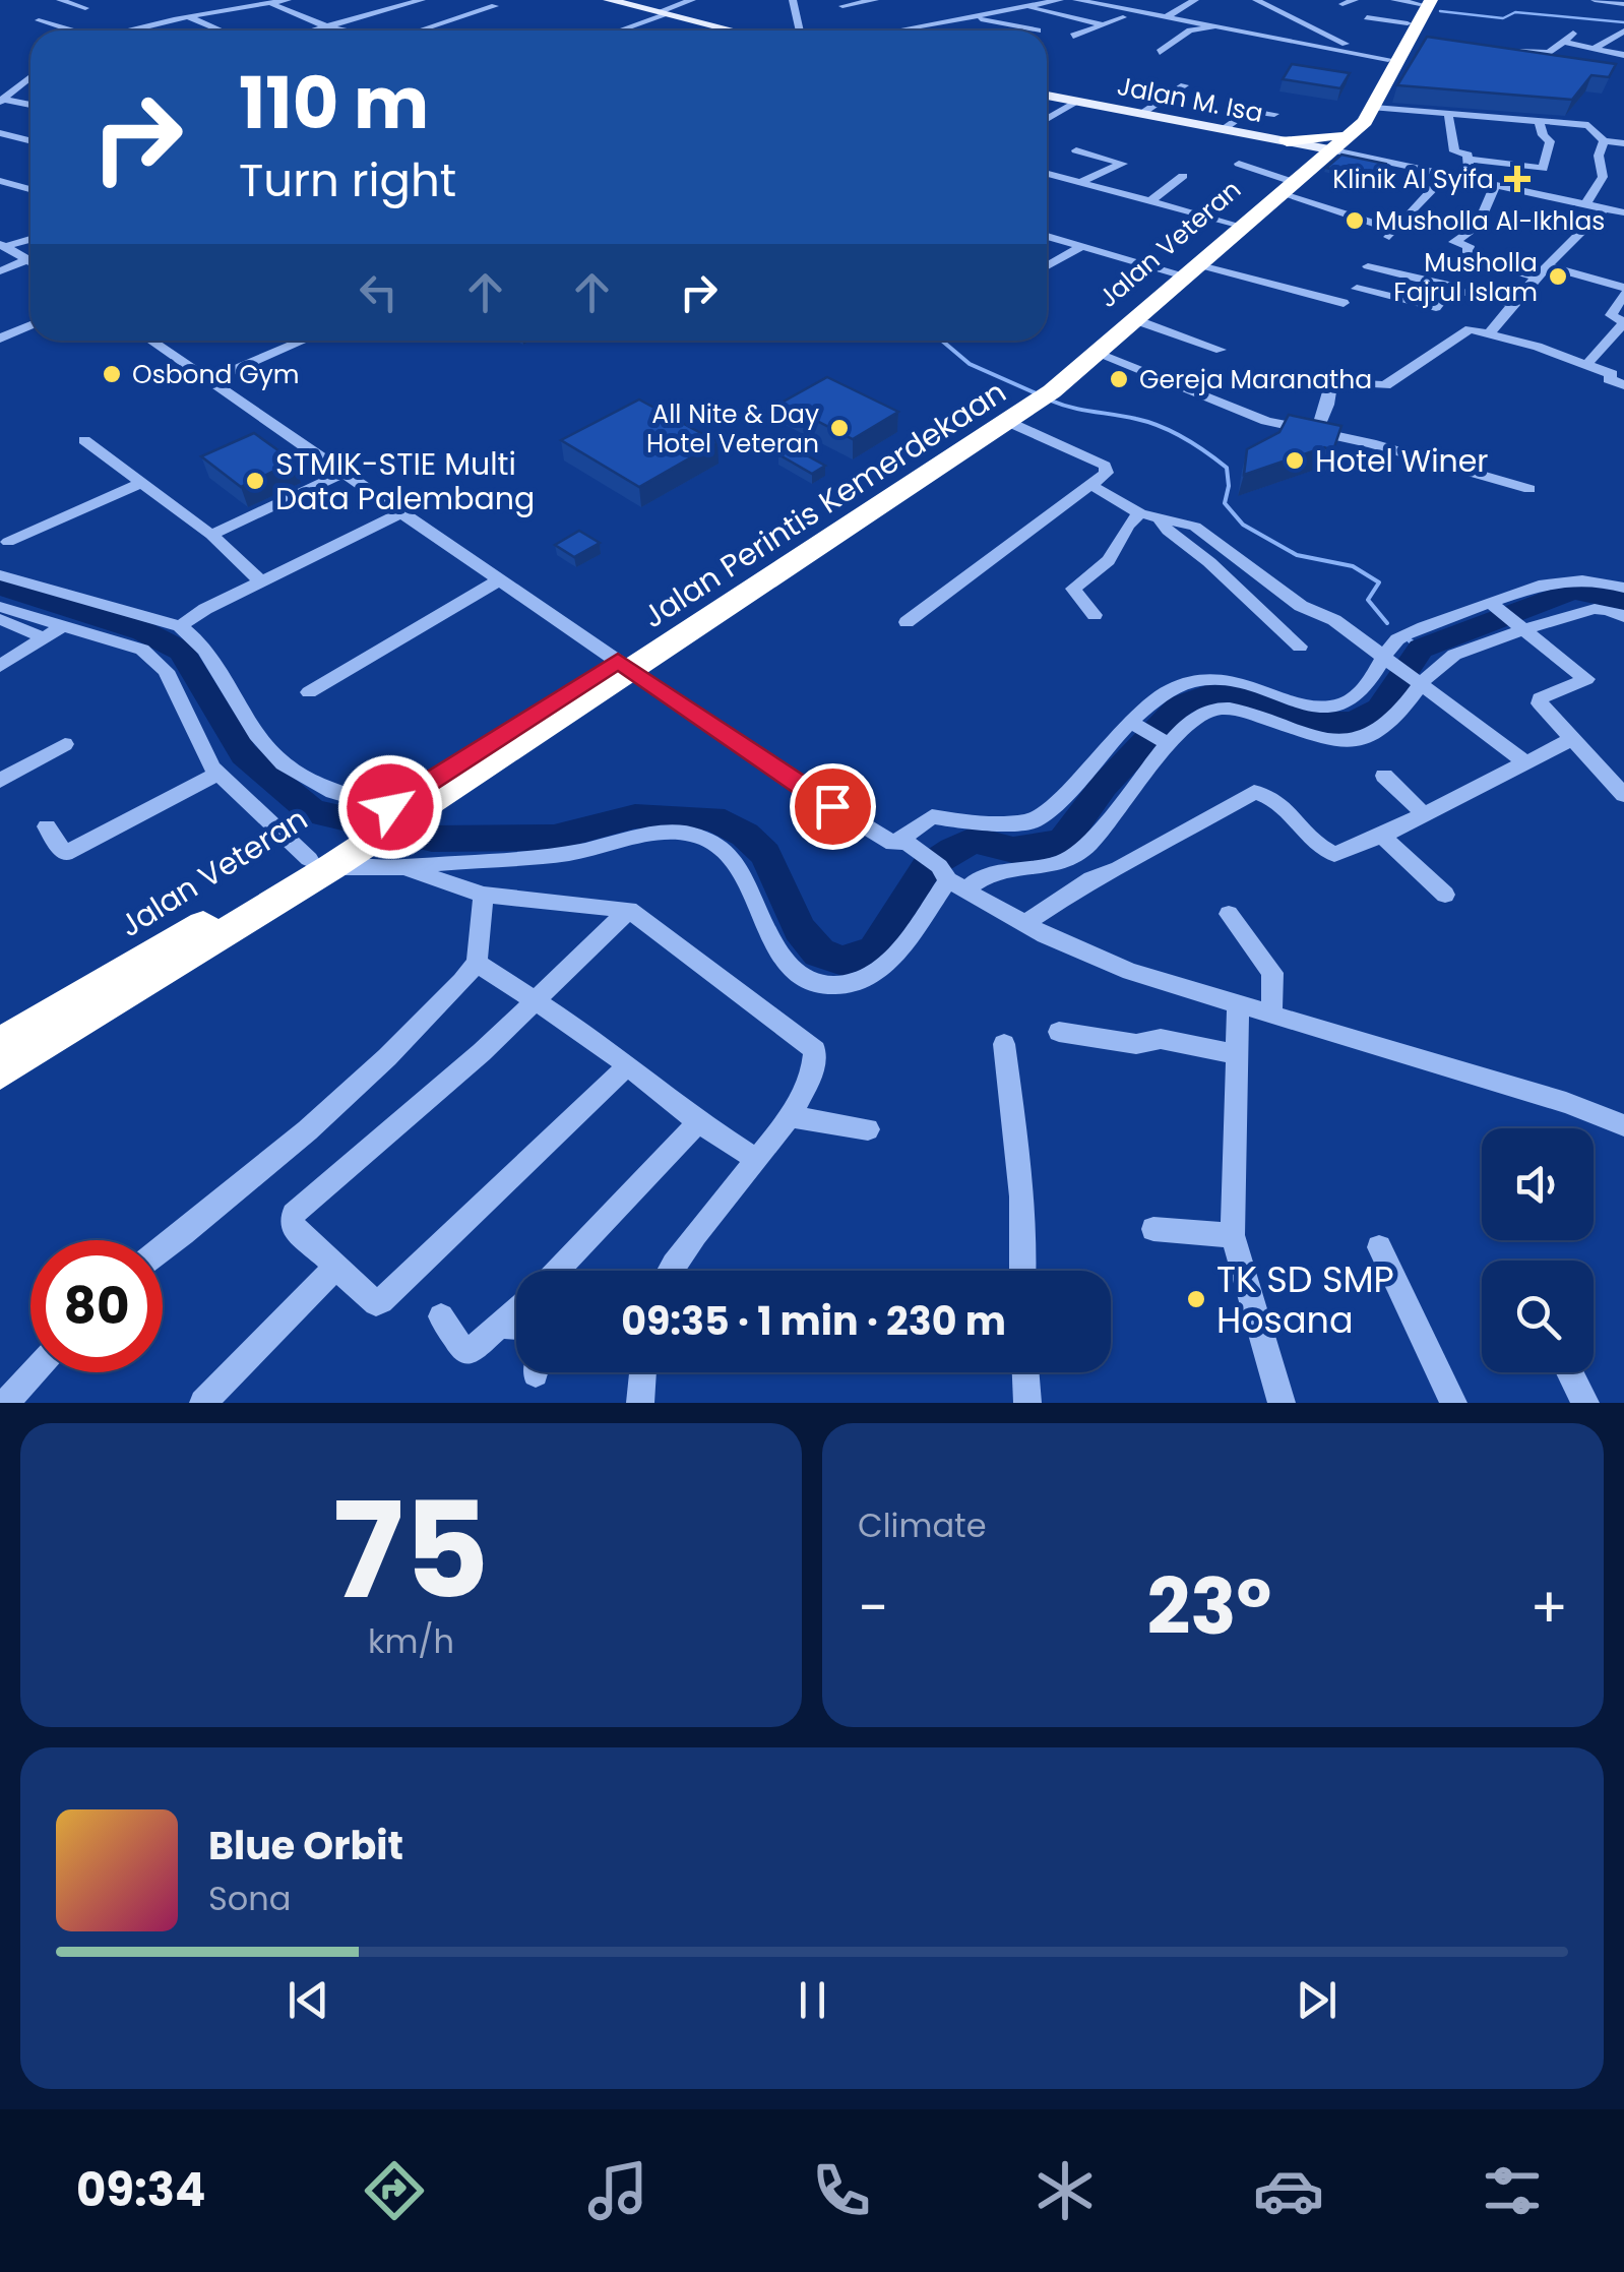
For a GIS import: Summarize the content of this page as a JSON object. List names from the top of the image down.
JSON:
{
  "streets": {
    "highway": ["Jalan Veteran", "Jalan Perintis Kemerdekaan"],
    "main road": ["Jalan M. Isa"]
  },
  "crossings": [
    ["Jalan Veteran", "Jalan Perintis Kemerdekaan"]
  ],
  "places": {
    "health": ["Klinik Al Syifa"],
    "other": [
      "Musholla Al-Ikhlas",
      "Musholla Fajrul Islam",
      "Osbond Gym",
      "Gereja Maranatha",
      "All Nite & Day Hotel Veteran",
      "Hotel Winer",
      "STMIK-STIE Multi Data Palembang",
      "TK SD SMP Hosana"
    ]
  },
  "page": {
    "turn": ["110 m", "Turn right"],
    "limit": "80",
    "trip": "09:35 · 1 min · 230 m",
    "tile": [
      ["75", "km/h"],
      "Climate"
    ],
    "heat": ["−", "23°", "+"],
    "song": ["Blue Orbit", "Sona"],
    "tabs": "09:34"
  }
}
